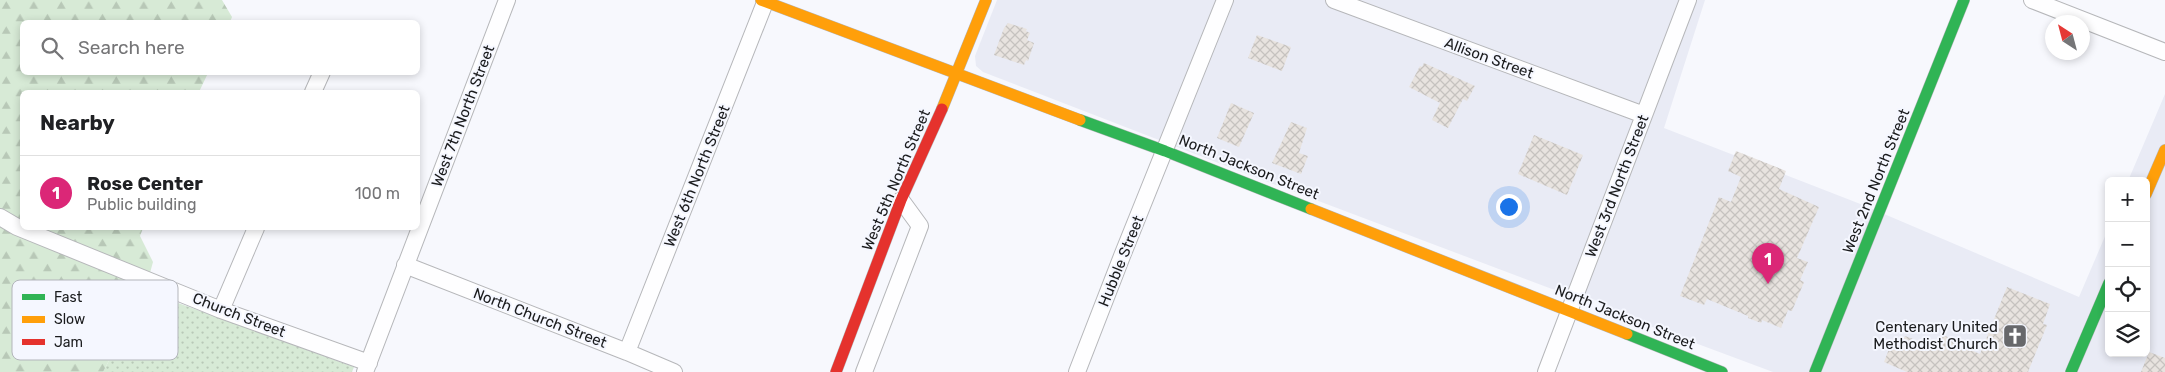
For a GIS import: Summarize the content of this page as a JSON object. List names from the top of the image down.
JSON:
{
  "streets": {
    "street": [
      "Allison Street",
      "West 7th North Street",
      "North Jackson Street",
      "West 6th North Street",
      "West 5th North Street",
      "West 2nd North Street",
      "West 3rd North Street",
      "Hubble Street",
      "Church Street",
      "North Church Street"
    ]
  },
  "crossings": [
    ["Allison Street", "West 3rd North Street"],
    ["West 7th North Street", "Church Street"],
    ["West 7th North Street", "North Church Street"],
    ["North Jackson Street", "West 6th North Street"],
    ["North Jackson Street", "West 5th North Street"],
    ["North Jackson Street", "West 3rd North Street"],
    ["North Jackson Street", "Hubble Street"],
    ["West 6th North Street", "North Church Street"]
  ],
  "places": {
    "church": ["Centenary United Methodist Church"]
  },
  "legend": ["Fast", "Slow", "Jam"],
  "north": "top left",
  "page": {
    "search": "Search here",
    "heading": "Nearby",
    "list": [
      {
        "mark": "1",
        "name": "Rose Center",
        "note": "Public building",
        "value": "100 m"
      }
    ],
    "map_buttons": ["+", "−"],
    "pins": "1"
  }
}
